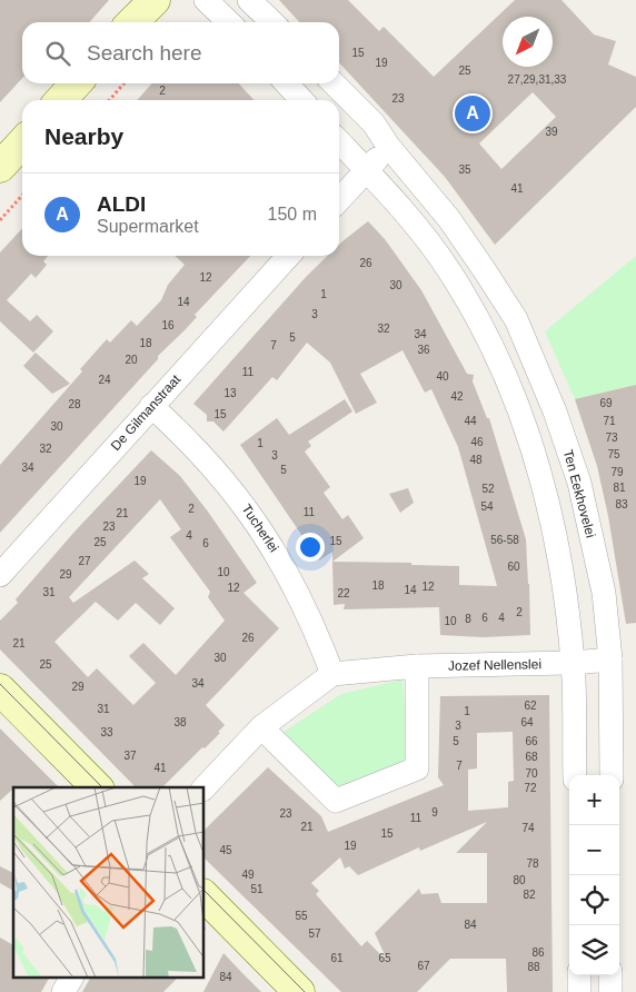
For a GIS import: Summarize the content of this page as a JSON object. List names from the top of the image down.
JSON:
{
  "streets": {
    "street": [
      "De Gilmanstraat",
      "Ten Eekhovelei",
      "Tucherlei",
      "Jozef Nellenslei"
    ]
  },
  "crossings": [
    ["De Gilmanstraat", "Tucherlei"],
    ["Tucherlei", "Jozef Nellenslei"]
  ],
  "house_numbers": [
    "15",
    "19",
    "25",
    "27,29,31,33",
    "2",
    "23",
    "39",
    "35",
    "41",
    "26",
    "12",
    "30",
    "1",
    "14",
    "3",
    "16",
    "32",
    "34",
    "5",
    "18",
    "7",
    "36",
    "20",
    "11",
    "40",
    "24",
    "13",
    "42",
    "69",
    "28",
    "15",
    "44",
    "71",
    "30",
    "73",
    "46",
    "1",
    "32",
    "75",
    "3",
    "48",
    "34",
    "5",
    "79",
    "19",
    "81",
    "52",
    "83",
    "54",
    "2",
    "11",
    "21",
    "23",
    "4",
    "56-58",
    "15",
    "25",
    "6",
    "27",
    "60",
    "10",
    "29",
    "18",
    "12",
    "12",
    "14",
    "31",
    "22",
    "2",
    "6",
    "4",
    "8",
    "10",
    "26",
    "21",
    "30",
    "25",
    "34",
    "29",
    "62",
    "31",
    "1",
    "38",
    "64",
    "3",
    "33",
    "5",
    "66",
    "37",
    "68",
    "7",
    "41",
    "70",
    "72",
    "9",
    "23",
    "11",
    "21",
    "74",
    "15",
    "19",
    "45",
    "78",
    "49",
    "80",
    "51",
    "82",
    "55",
    "84",
    "57",
    "86",
    "61",
    "65",
    "67",
    "88",
    "84"
  ],
  "north": "bottom left",
  "page": {
    "search": "Search here",
    "pins": "A",
    "heading": "Nearby",
    "list": [
      {
        "mark": "A",
        "name": "ALDI",
        "note": "Supermarket",
        "value": "150 m"
      }
    ],
    "map_buttons": ["+", "−"]
  }
}
